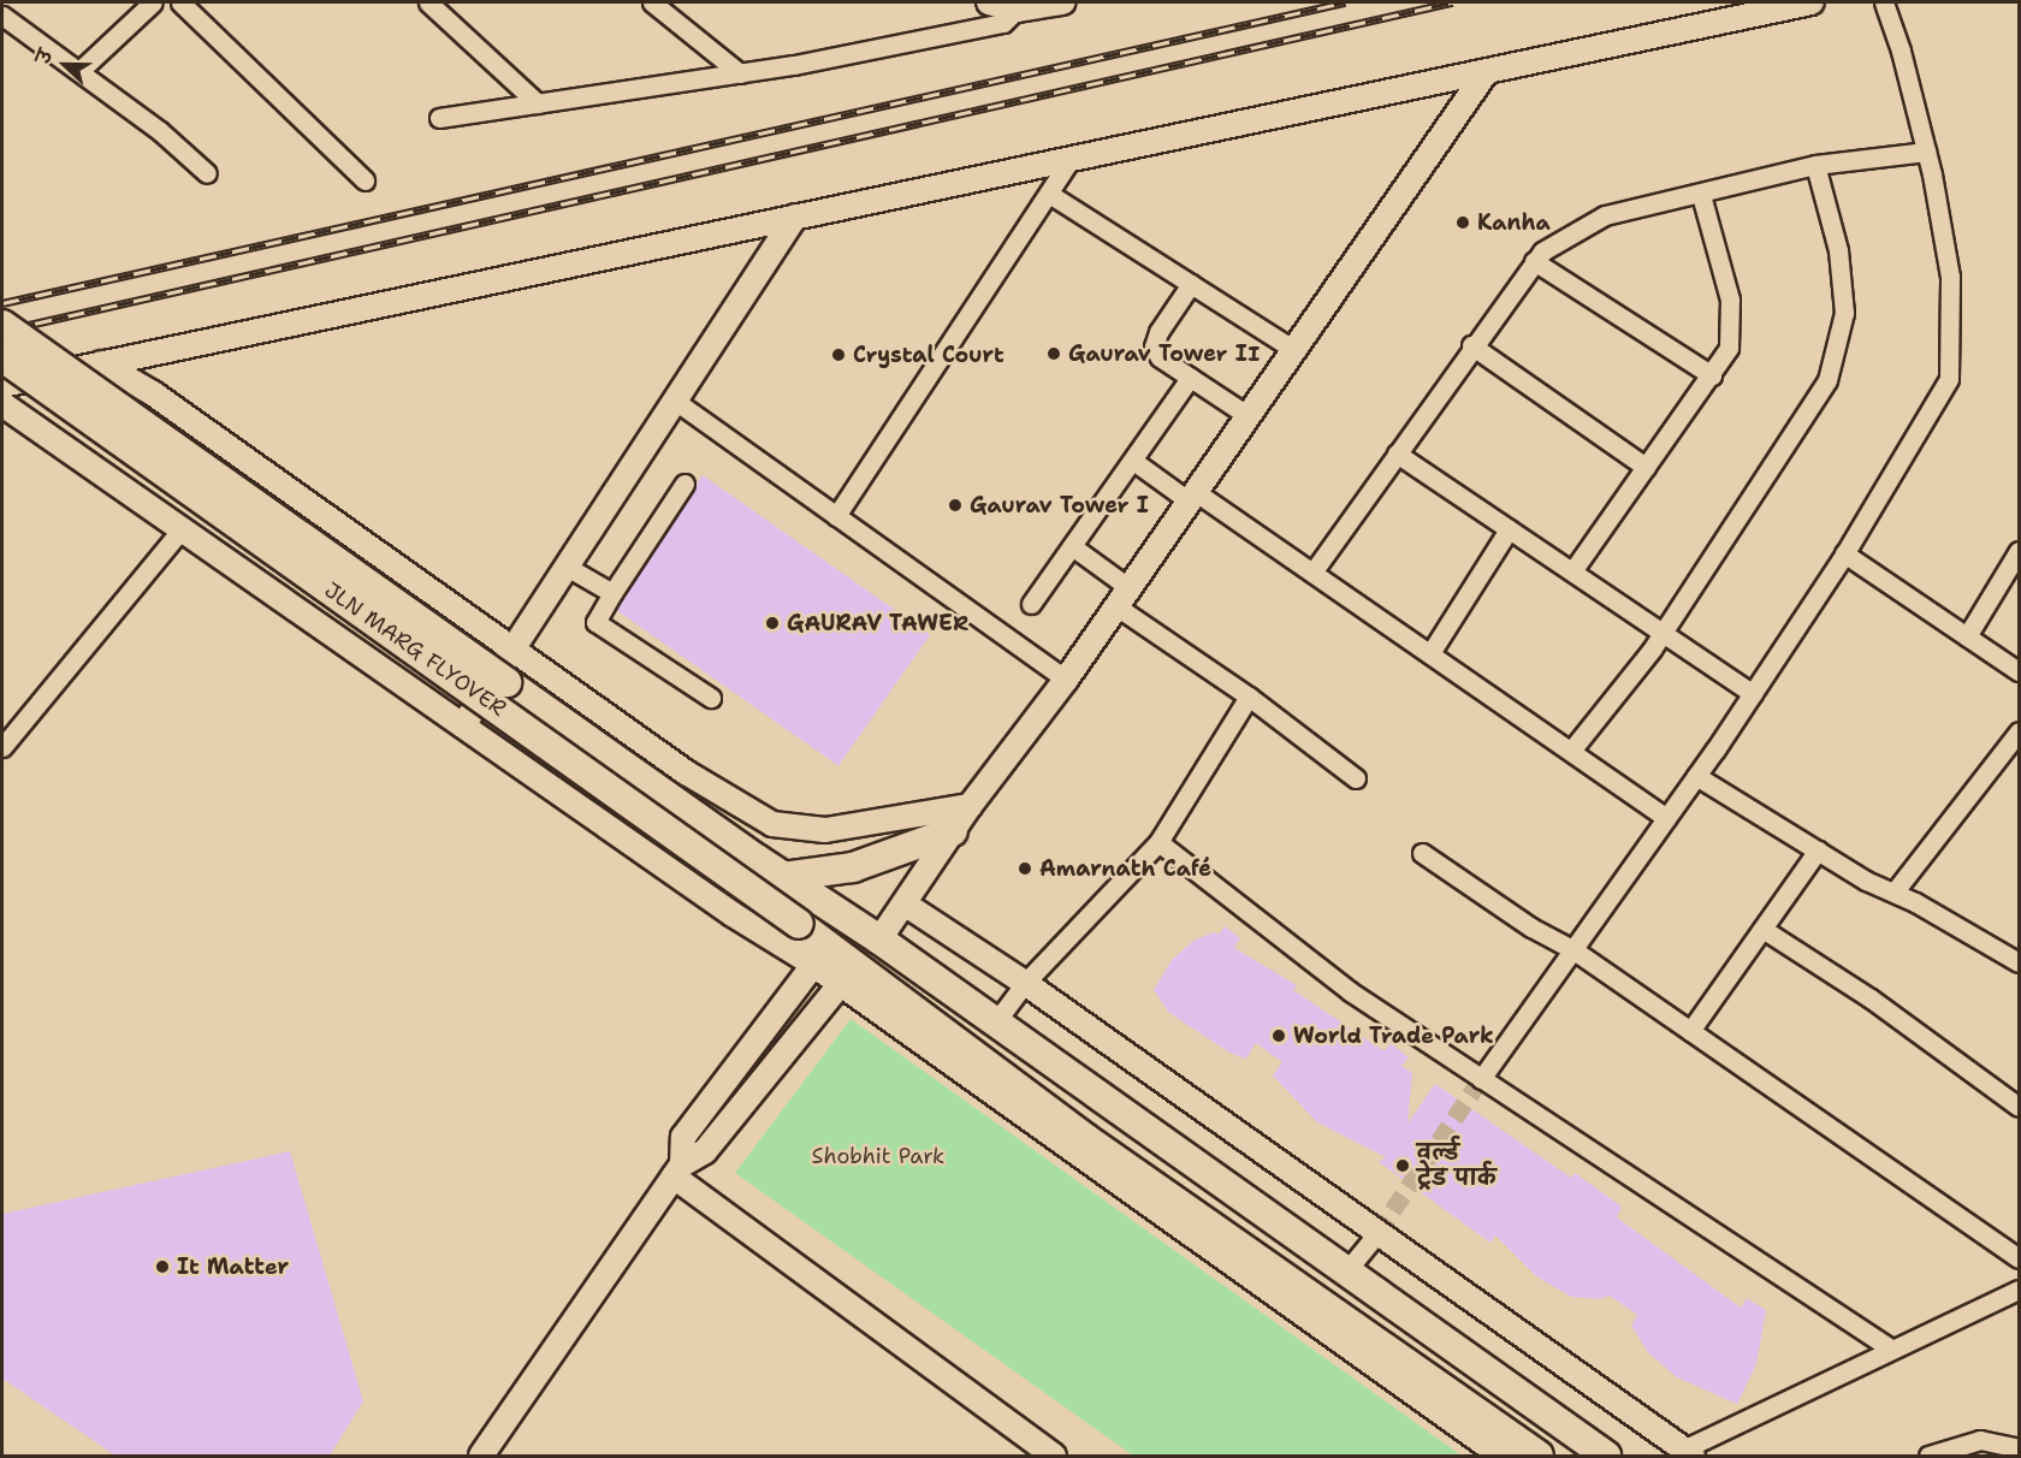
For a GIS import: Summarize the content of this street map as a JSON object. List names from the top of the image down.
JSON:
{
  "streets": {
    "main road": ["JLN MARG FLYOVER"]
  },
  "parks": ["Shobhit Park"],
  "places": [
    "Kanha",
    "Gaurav Tower II",
    "Crystal Court",
    "Gaurav Tower I",
    "GAURAV TAWER",
    "Amarnath Café",
    "World Trade Park",
    "वर्ल्ड ट्रेड पार्क",
    "It Matter"
  ],
  "north": "left"
}
